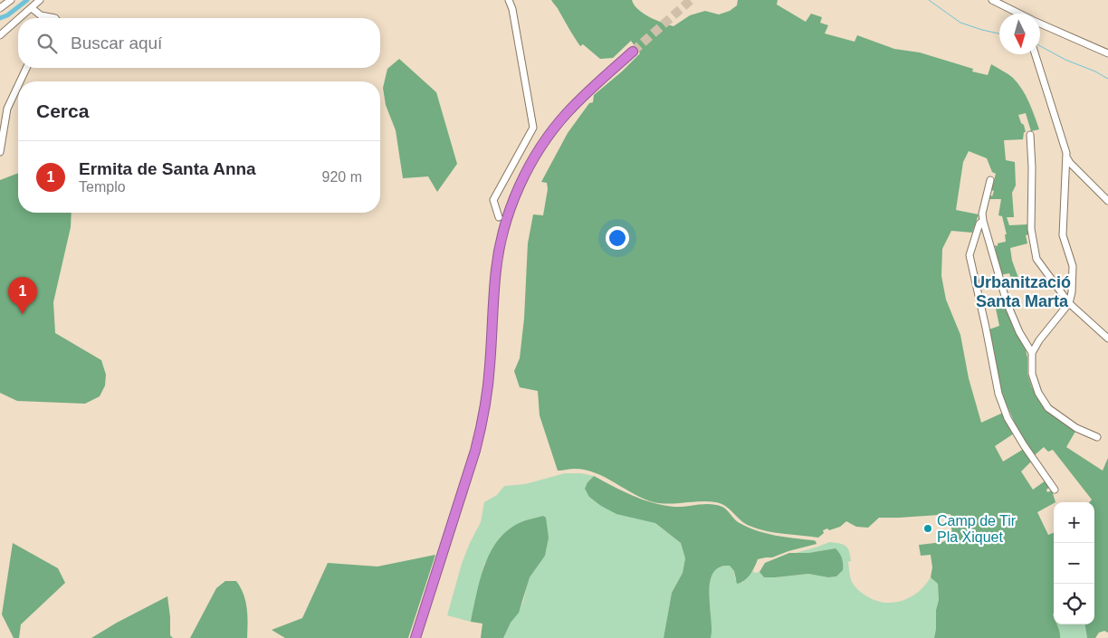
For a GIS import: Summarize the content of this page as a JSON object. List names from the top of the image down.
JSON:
{
  "districts": ["Urbanització Santa Marta"],
  "places": ["Camp de Tir Pla Xiquet"],
  "north": "bottom",
  "page": {
    "search": "Buscar aquí",
    "heading": "Cerca",
    "list": [
      {
        "mark": "1",
        "name": "Ermita de Santa Anna",
        "note": "Templo",
        "value": "920 m"
      }
    ],
    "pins": "1",
    "map_buttons": ["+", "−"]
  }
}
